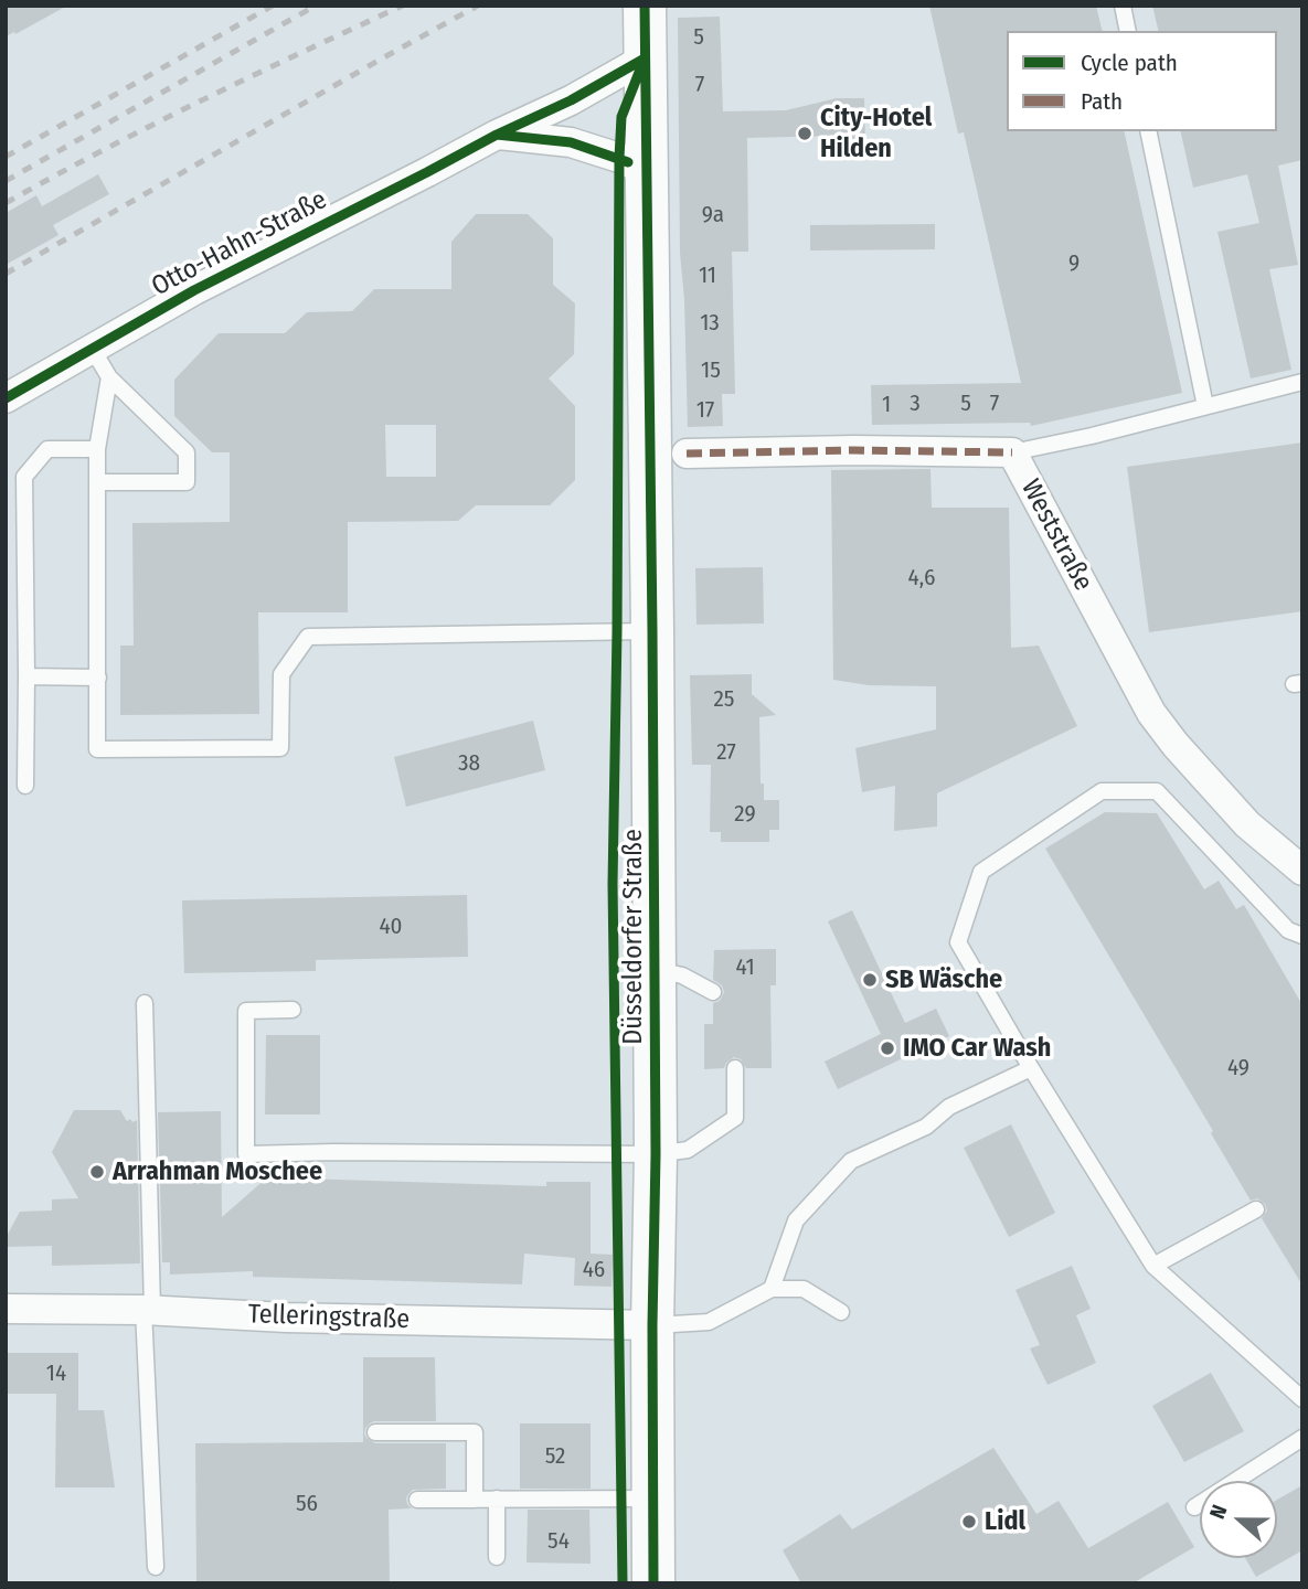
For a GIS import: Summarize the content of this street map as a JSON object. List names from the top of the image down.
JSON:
{
  "streets": {
    "main road": ["Düsseldorfer Straße"],
    "street": ["Otto-Hahn-Straße", "Weststraße", "Telleringstraße"]
  },
  "crossings": [
    ["Otto-Hahn-Straße", "Düsseldorfer Straße"],
    ["Düsseldorfer Straße", "Telleringstraße"]
  ],
  "places": [
    "City-Hotel Hilden",
    "SB Wäsche",
    "IMO Car Wash",
    "Arrahman Moschee",
    "Lidl"
  ],
  "house_numbers": [
    "5",
    "7",
    "9a",
    "9",
    "11",
    "13",
    "15",
    "3",
    "5",
    "7",
    "1",
    "17",
    "4,6",
    "25",
    "27",
    "38",
    "29",
    "40",
    "41",
    "49",
    "46",
    "14",
    "52",
    "56",
    "54"
  ],
  "legend": ["Cycle path", "Path"],
  "north": "left"
}
